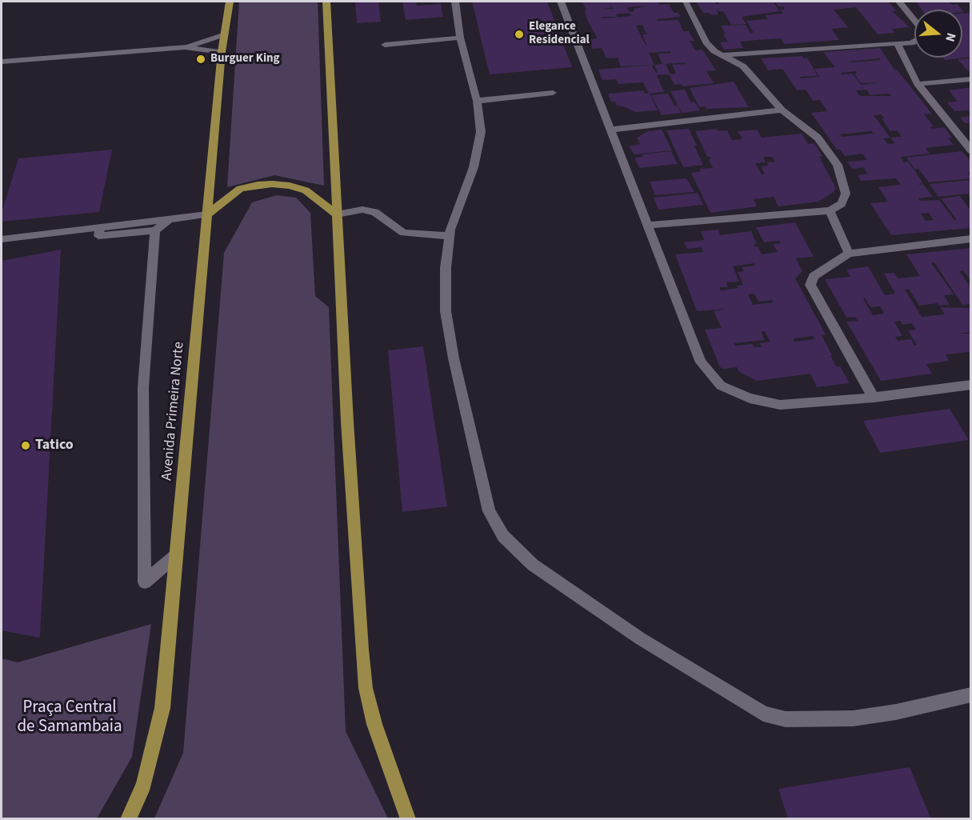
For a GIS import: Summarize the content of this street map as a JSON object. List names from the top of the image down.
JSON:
{
  "streets": {
    "main road": ["Avenida Primeira Norte"]
  },
  "parks": ["Praça Central de Samambaia"],
  "places": ["Elegance Residencial", "Burguer King", "Tatico"],
  "north": "right"
}
